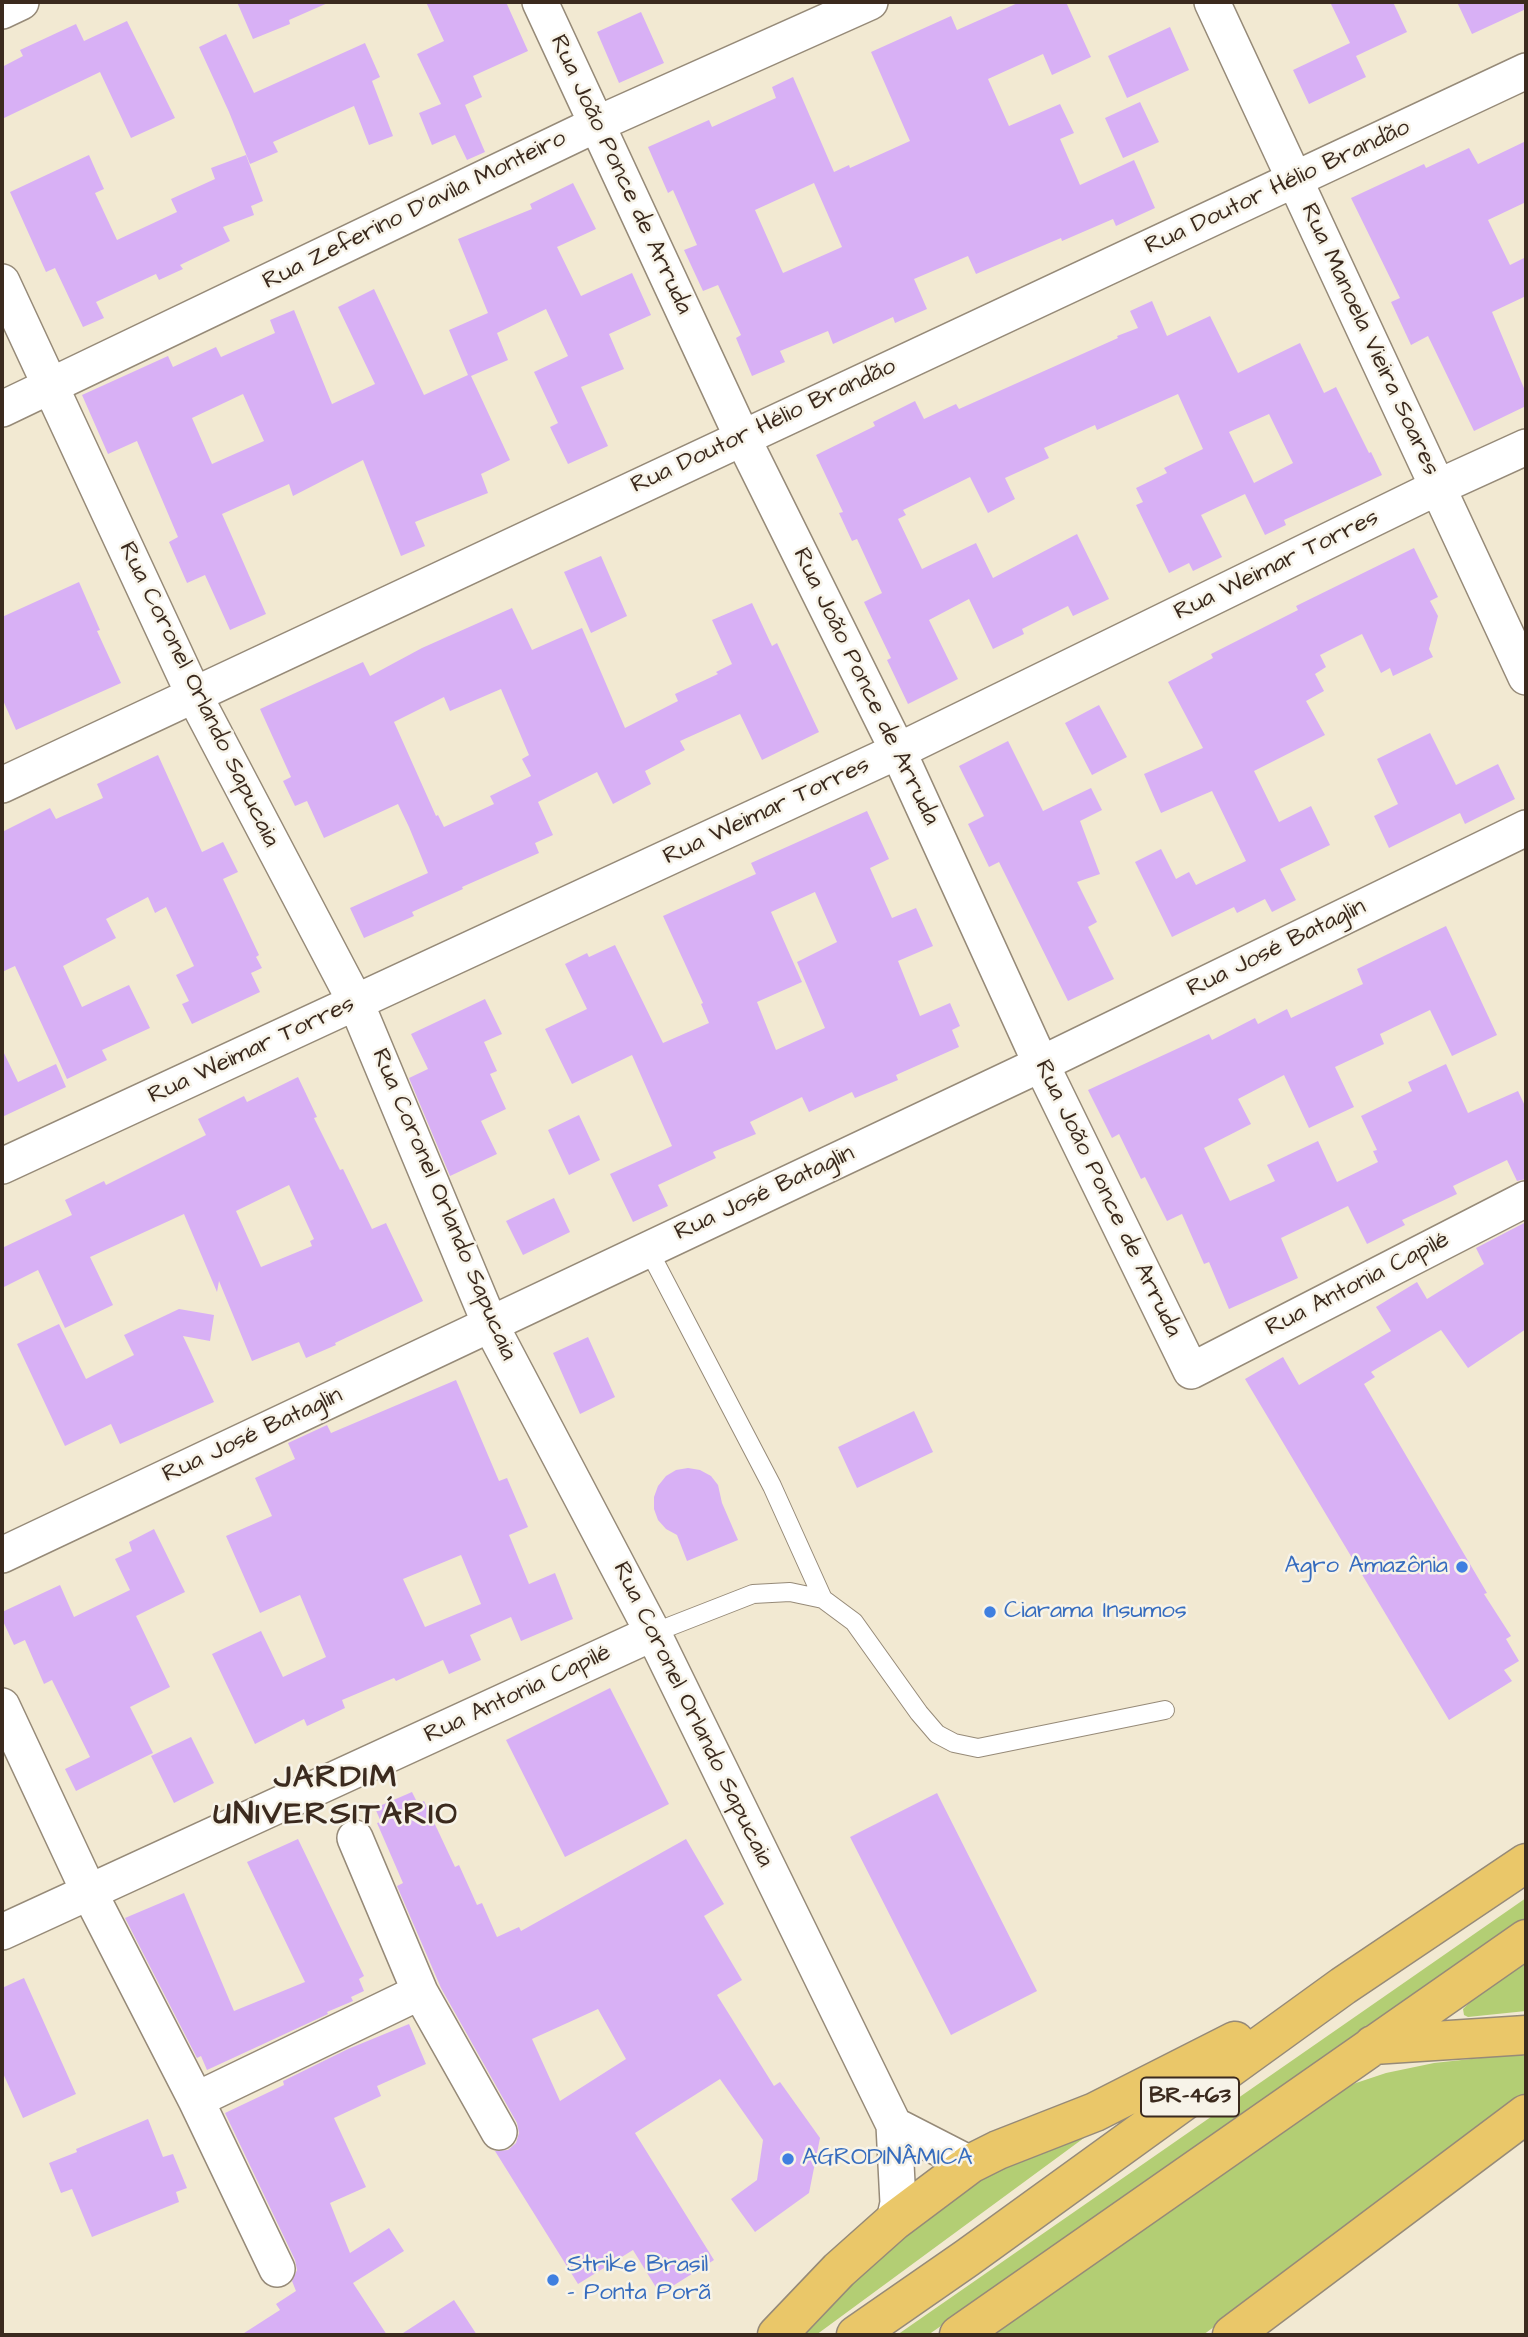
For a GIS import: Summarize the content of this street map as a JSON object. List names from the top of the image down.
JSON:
{
  "streets": {
    "main road": ["BR-463"],
    "street": [
      "Rua João Ponce de Arruda",
      "Rua Doutor Hélio Brandão",
      "Rua Zeferino D'avila Monteiro",
      "Rua Manoela Vieira Soares",
      "Rua Weimar Torres",
      "Rua Coronel Orlando Sapucaia",
      "Rua José Bataglin",
      "Rua Antonia Capilé"
    ]
  },
  "crossings": [
    ["Rua João Ponce de Arruda", "Rua Doutor Hélio Brandão"],
    ["Rua João Ponce de Arruda", "Rua Zeferino D'avila Monteiro"],
    ["Rua João Ponce de Arruda", "Rua Weimar Torres"],
    ["Rua João Ponce de Arruda", "Rua José Bataglin"],
    ["Rua João Ponce de Arruda", "Rua Antonia Capilé"],
    ["Rua Doutor Hélio Brandão", "Rua Manoela Vieira Soares"],
    ["Rua Doutor Hélio Brandão", "Rua Coronel Orlando Sapucaia"],
    ["Rua Zeferino D'avila Monteiro", "Rua Coronel Orlando Sapucaia"],
    ["Rua Manoela Vieira Soares", "Rua Weimar Torres"],
    ["Rua Weimar Torres", "Rua Coronel Orlando Sapucaia"],
    ["Rua Coronel Orlando Sapucaia", "Rua José Bataglin"],
    ["Rua Coronel Orlando Sapucaia", "Rua Antonia Capilé"]
  ],
  "districts": ["JARDIM UNIVERSITÁRIO"],
  "places": [
    "Agro Amazônia",
    "Ciarama Insumos",
    "AGRODINÂMICA",
    "Strike Brasil - Ponta Porã"
  ]
}
